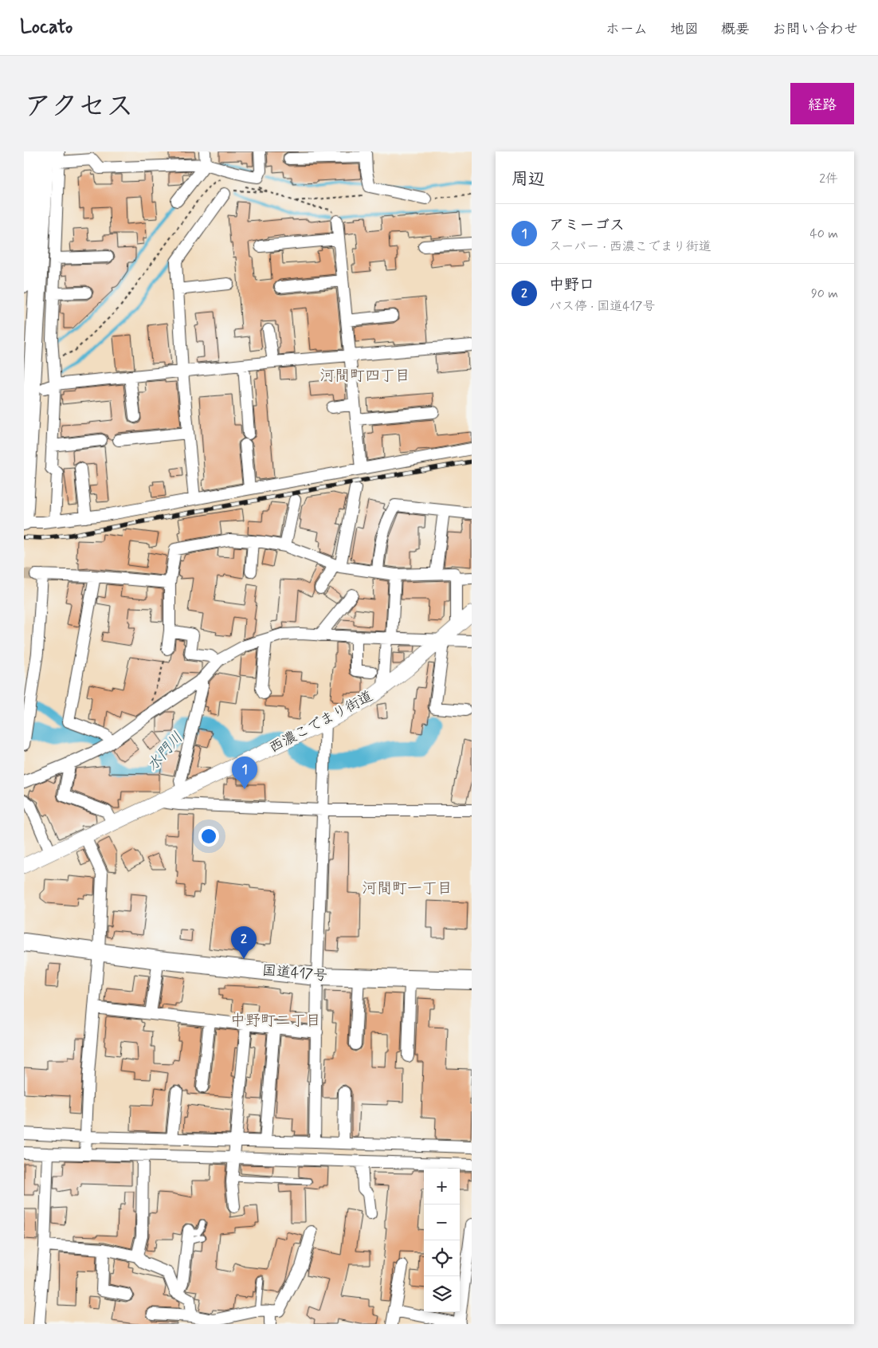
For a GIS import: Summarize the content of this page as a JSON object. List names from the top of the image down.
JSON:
{
  "streets": {
    "highway": ["国道417号"],
    "street": ["西濃こでまり街道"]
  },
  "districts": ["河間町四丁目", "河間町一丁目", "中野町二丁目"],
  "water": ["水門川"],
  "page": {
    "header": "Locato",
    "nav": [
      "ホーム",
      "地図",
      "概要",
      "お問い合わせ"
    ],
    "title": "アクセス",
    "buttons": "経路",
    "heading": ["周辺", "2件"],
    "list": [
      {
        "mark": "1",
        "name": "アミーゴス",
        "note": "スーパー · 西濃こでまり街道",
        "value": "40 m"
      },
      {
        "mark": "2",
        "name": "中野口",
        "note": "バス停 · 国道417号",
        "value": "90 m"
      }
    ],
    "pins": ["1", "2"],
    "map_buttons": ["+", "−"]
  }
}
